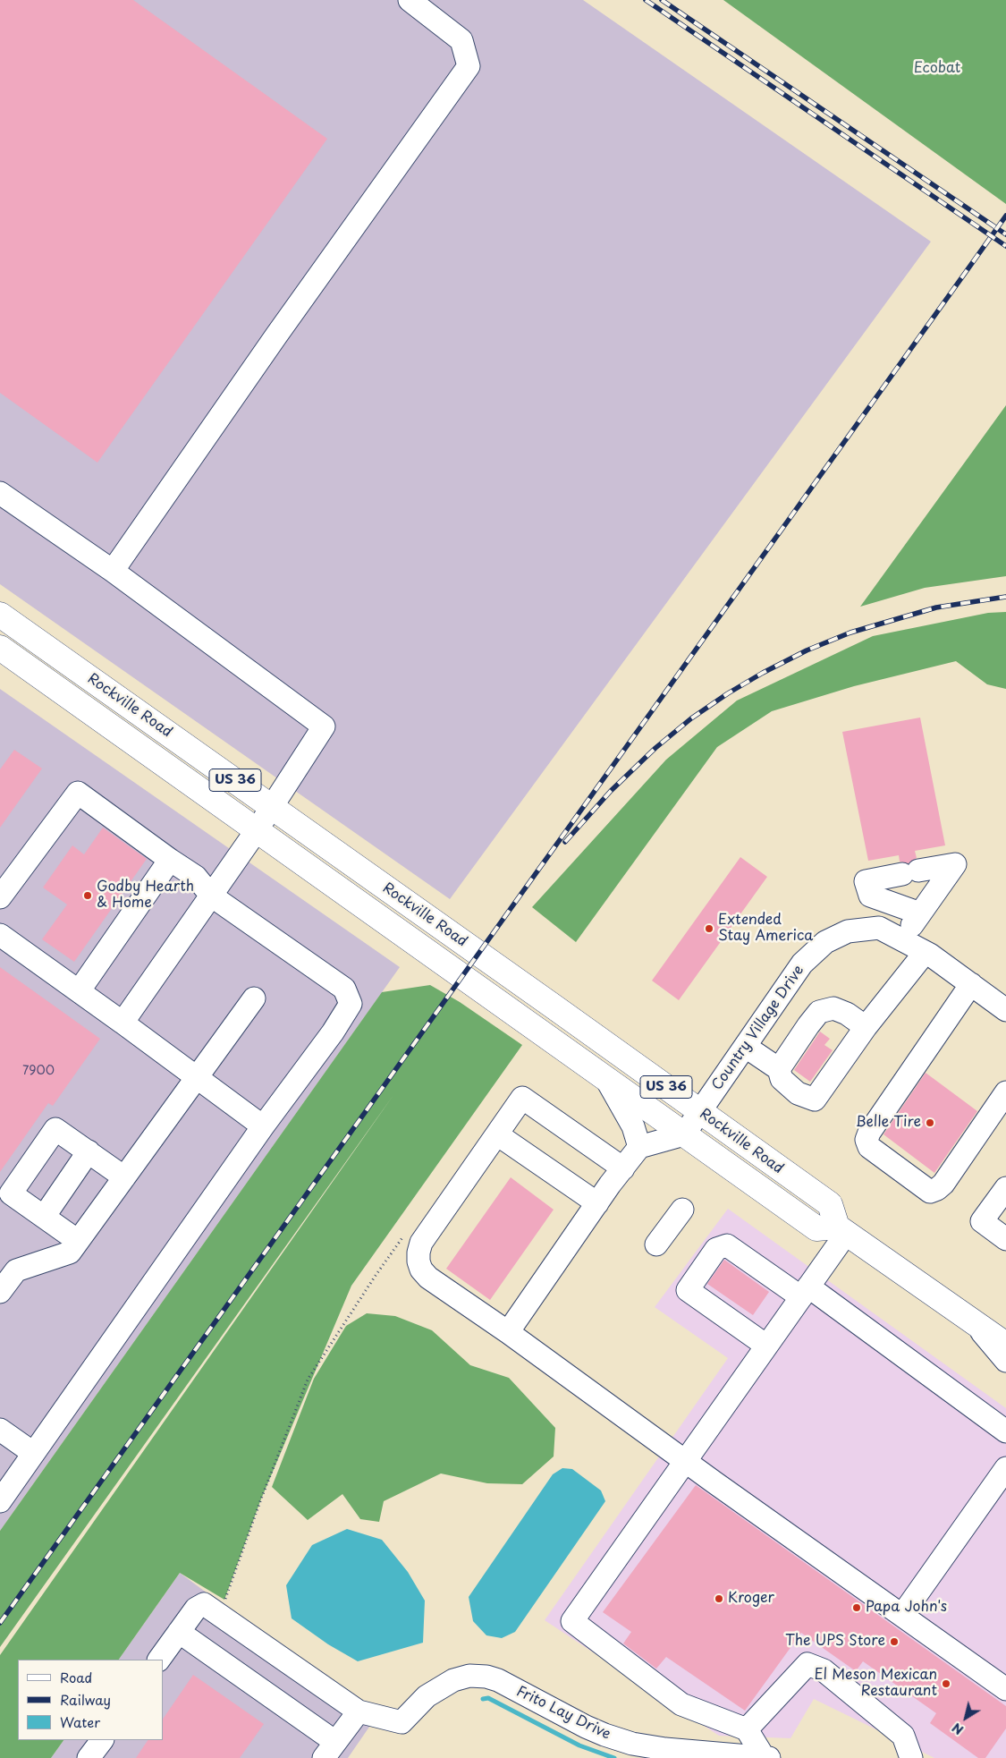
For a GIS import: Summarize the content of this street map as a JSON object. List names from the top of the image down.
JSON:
{
  "streets": {
    "main road": ["Rockville Road", "US 36"],
    "street": ["Country Village Drive", "Frito Lay Drive"]
  },
  "crossings": [
    ["Rockville Road", "Country Village Drive"]
  ],
  "parks": ["Ecobat"],
  "places": [
    "Godby Hearth & Home",
    "Extended Stay America",
    "Belle Tire",
    "Kroger",
    "Papa John's",
    "The UPS Store",
    "El Meson Mexican Restaurant"
  ],
  "house_numbers": ["7900"],
  "legend": ["Road", "Railway", "Water"],
  "north": "bottom left"
}
